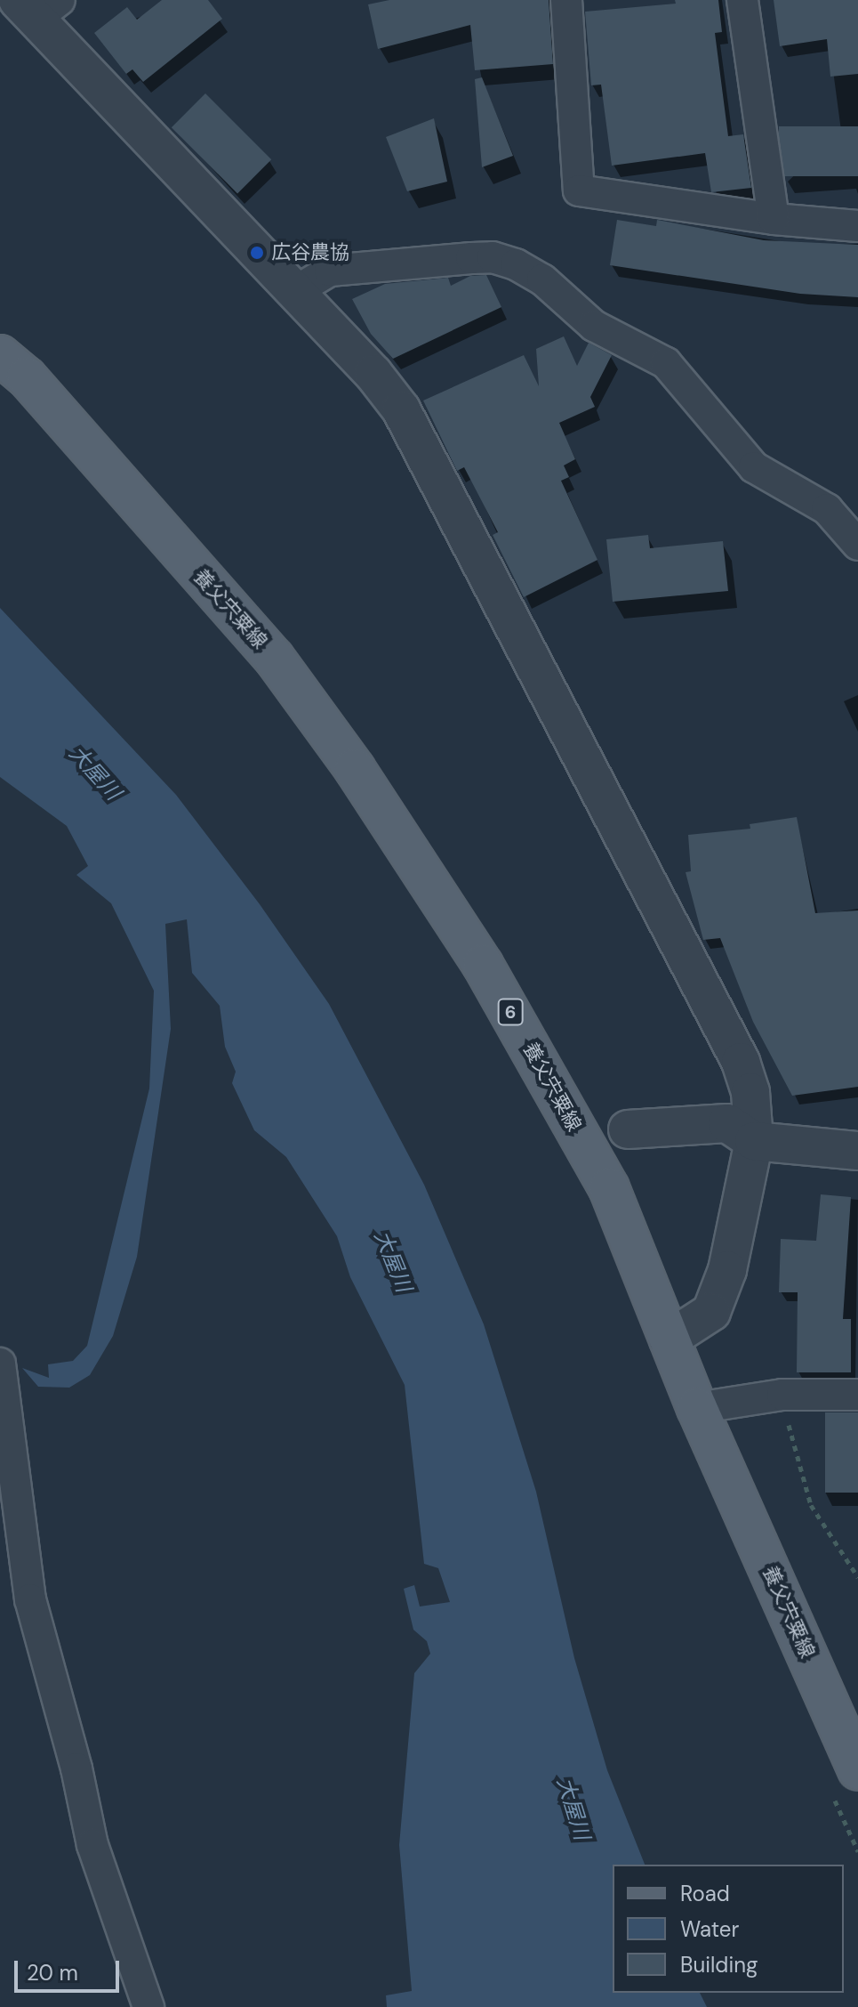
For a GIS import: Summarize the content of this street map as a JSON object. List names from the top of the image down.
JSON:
{
  "streets": {
    "main road": ["養父宍粟線", "6"]
  },
  "water": ["大屋川"],
  "places": ["広谷農協"],
  "legend": ["Road", "Water", "Building"],
  "scale_bar": "20 m"
}
